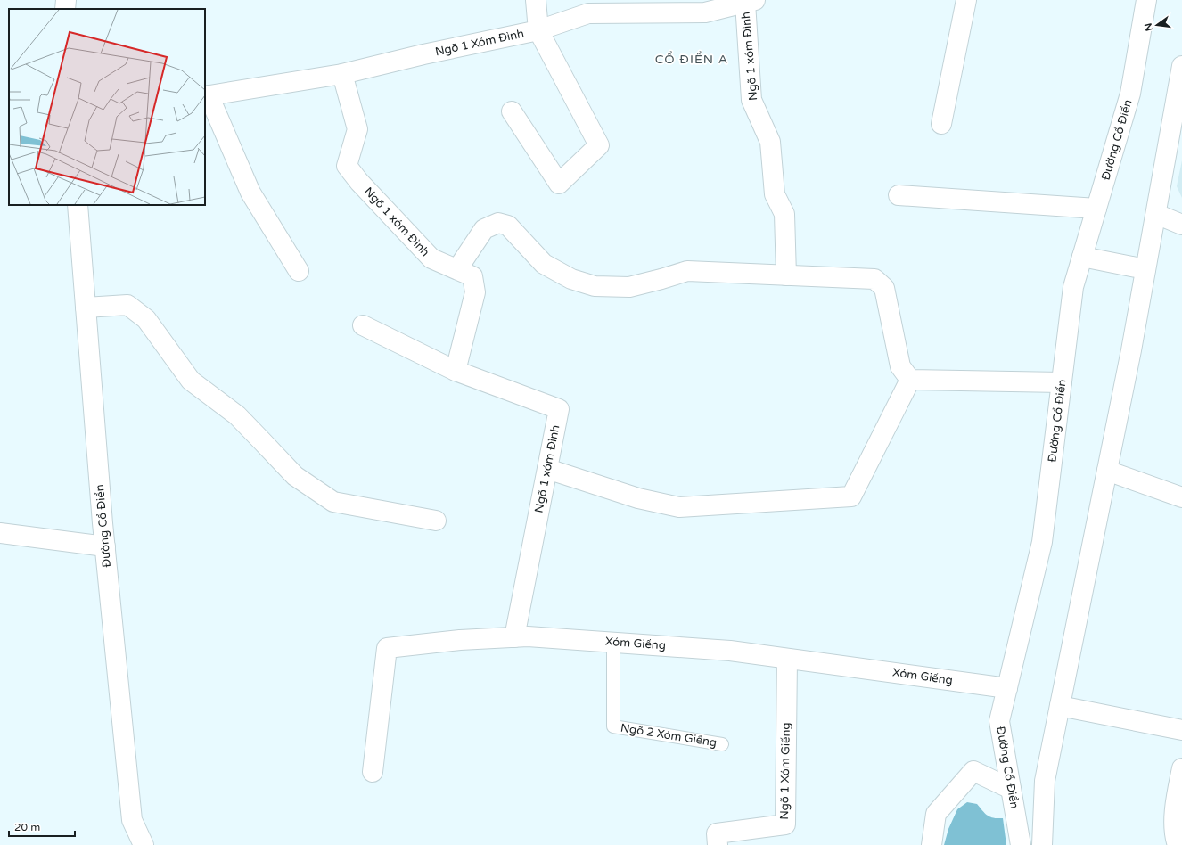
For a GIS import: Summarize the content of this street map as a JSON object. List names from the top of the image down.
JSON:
{
  "streets": {
    "street": [
      "Ngõ 1 Xóm Đình",
      "Ngõ 1 xóm Đình",
      "Đường Cổ Điển",
      "Xóm Giếng",
      "Ngõ 1 Xóm Giếng"
    ],
    "lane": ["Ngõ 2 Xóm Giếng"]
  },
  "crossings": [
    ["Ngõ 1 Xóm Đình", "Ngõ 1 xóm Đình"],
    ["Ngõ 1 xóm Đình", "Xóm Giếng"],
    ["Đường Cổ Điển", "Xóm Giếng"],
    ["Xóm Giếng", "Ngõ 2 Xóm Giếng"],
    ["Xóm Giếng", "Ngõ 1 Xóm Giếng"]
  ],
  "districts": ["CỔ ĐIỂN A"],
  "scale_bar": "20 m",
  "north": "left"
}
